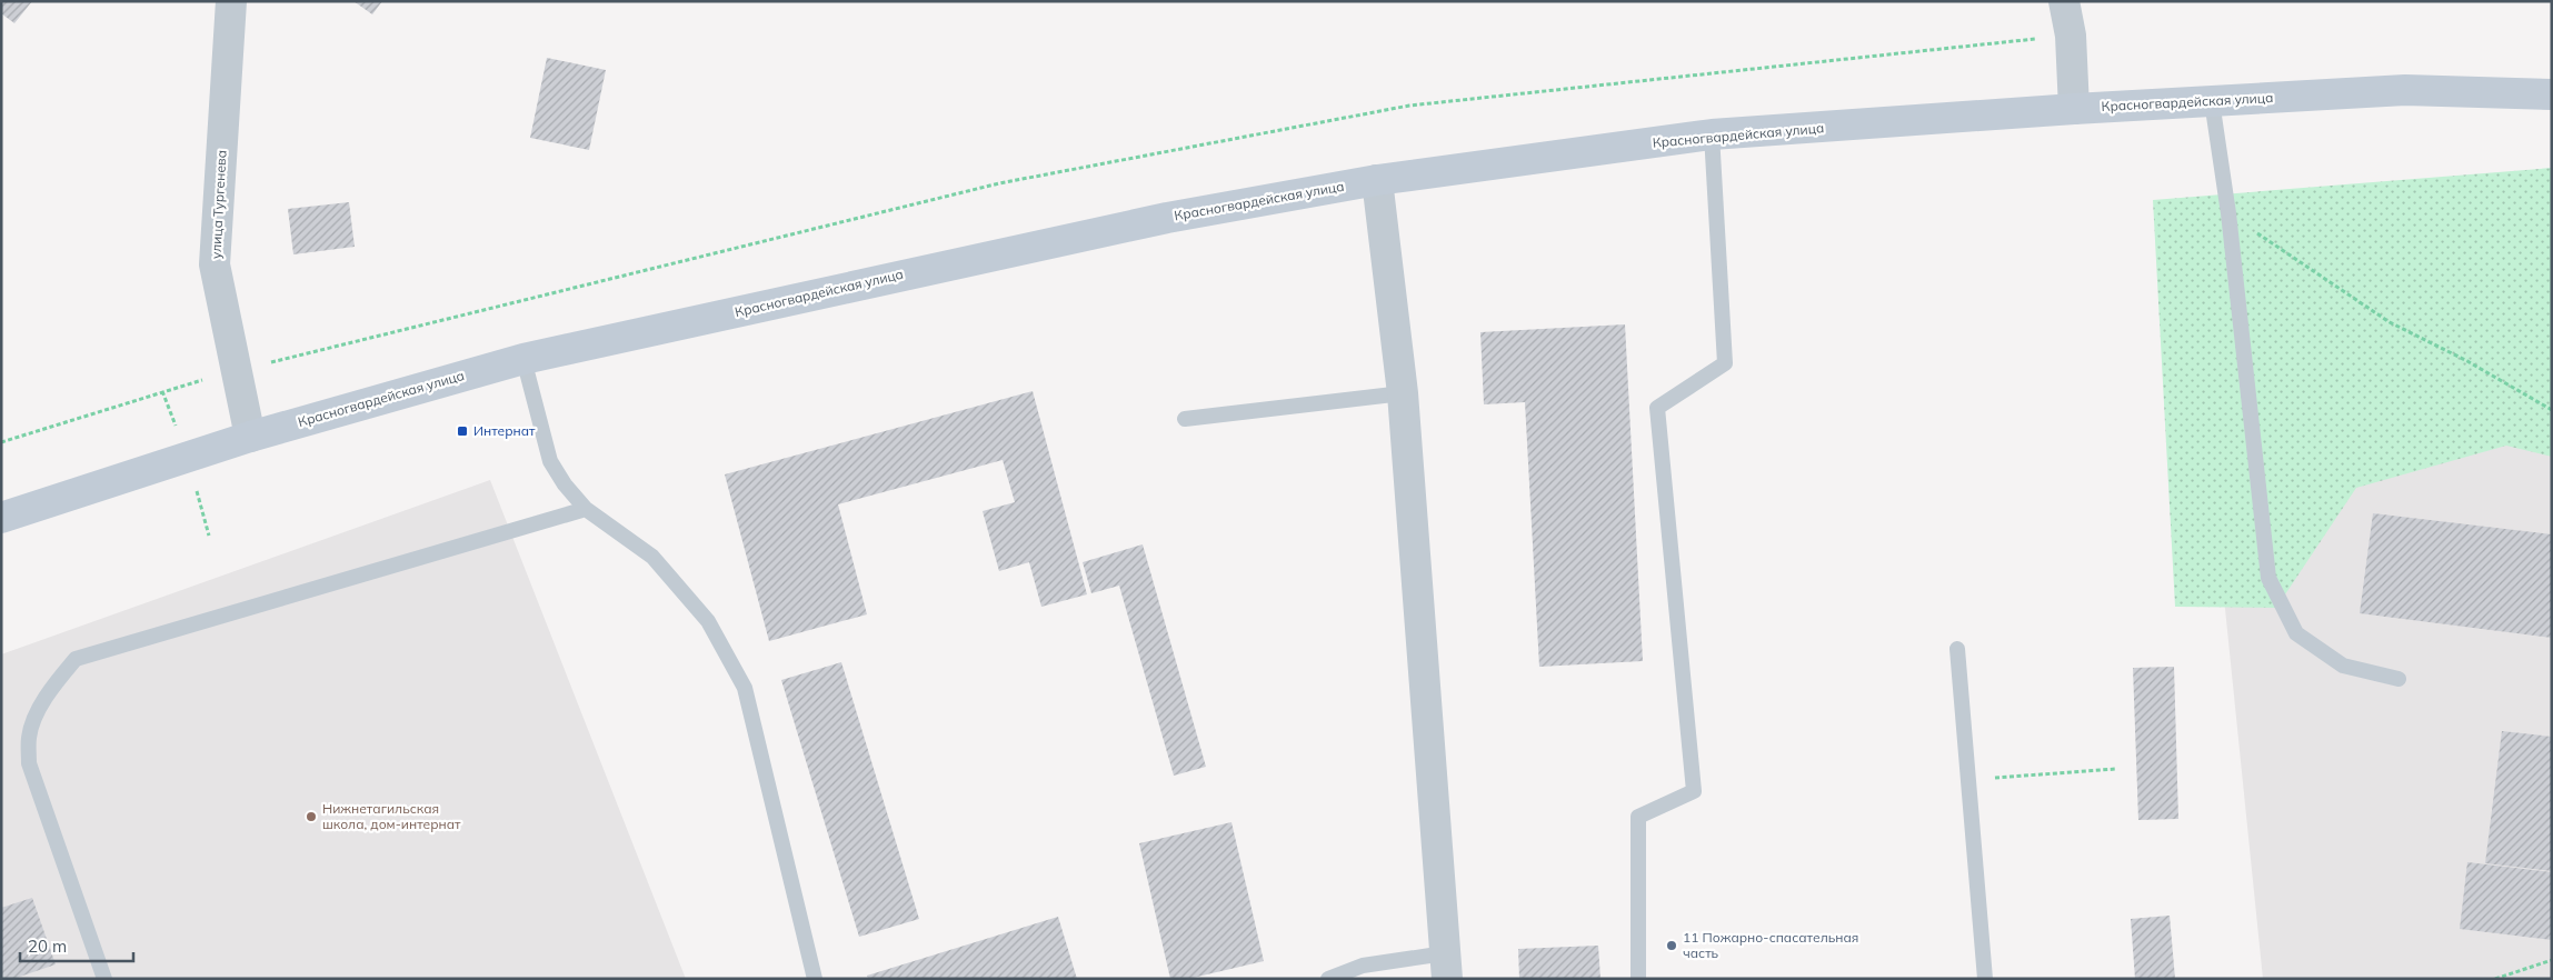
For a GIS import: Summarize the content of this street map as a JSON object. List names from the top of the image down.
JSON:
{
  "streets": {
    "main road": ["Красногвардейская улица"],
    "street": ["улица Тургенева"]
  },
  "crossings": [
    ["Красногвардейская улица", "улица Тургенева"]
  ],
  "places": {
    "transit": ["Интернат"],
    "other": ["Нижнетагильская школа, дом-интернат", "11 Пожарно-спасательная часть"]
  },
  "scale_bar": "20 m"
}
